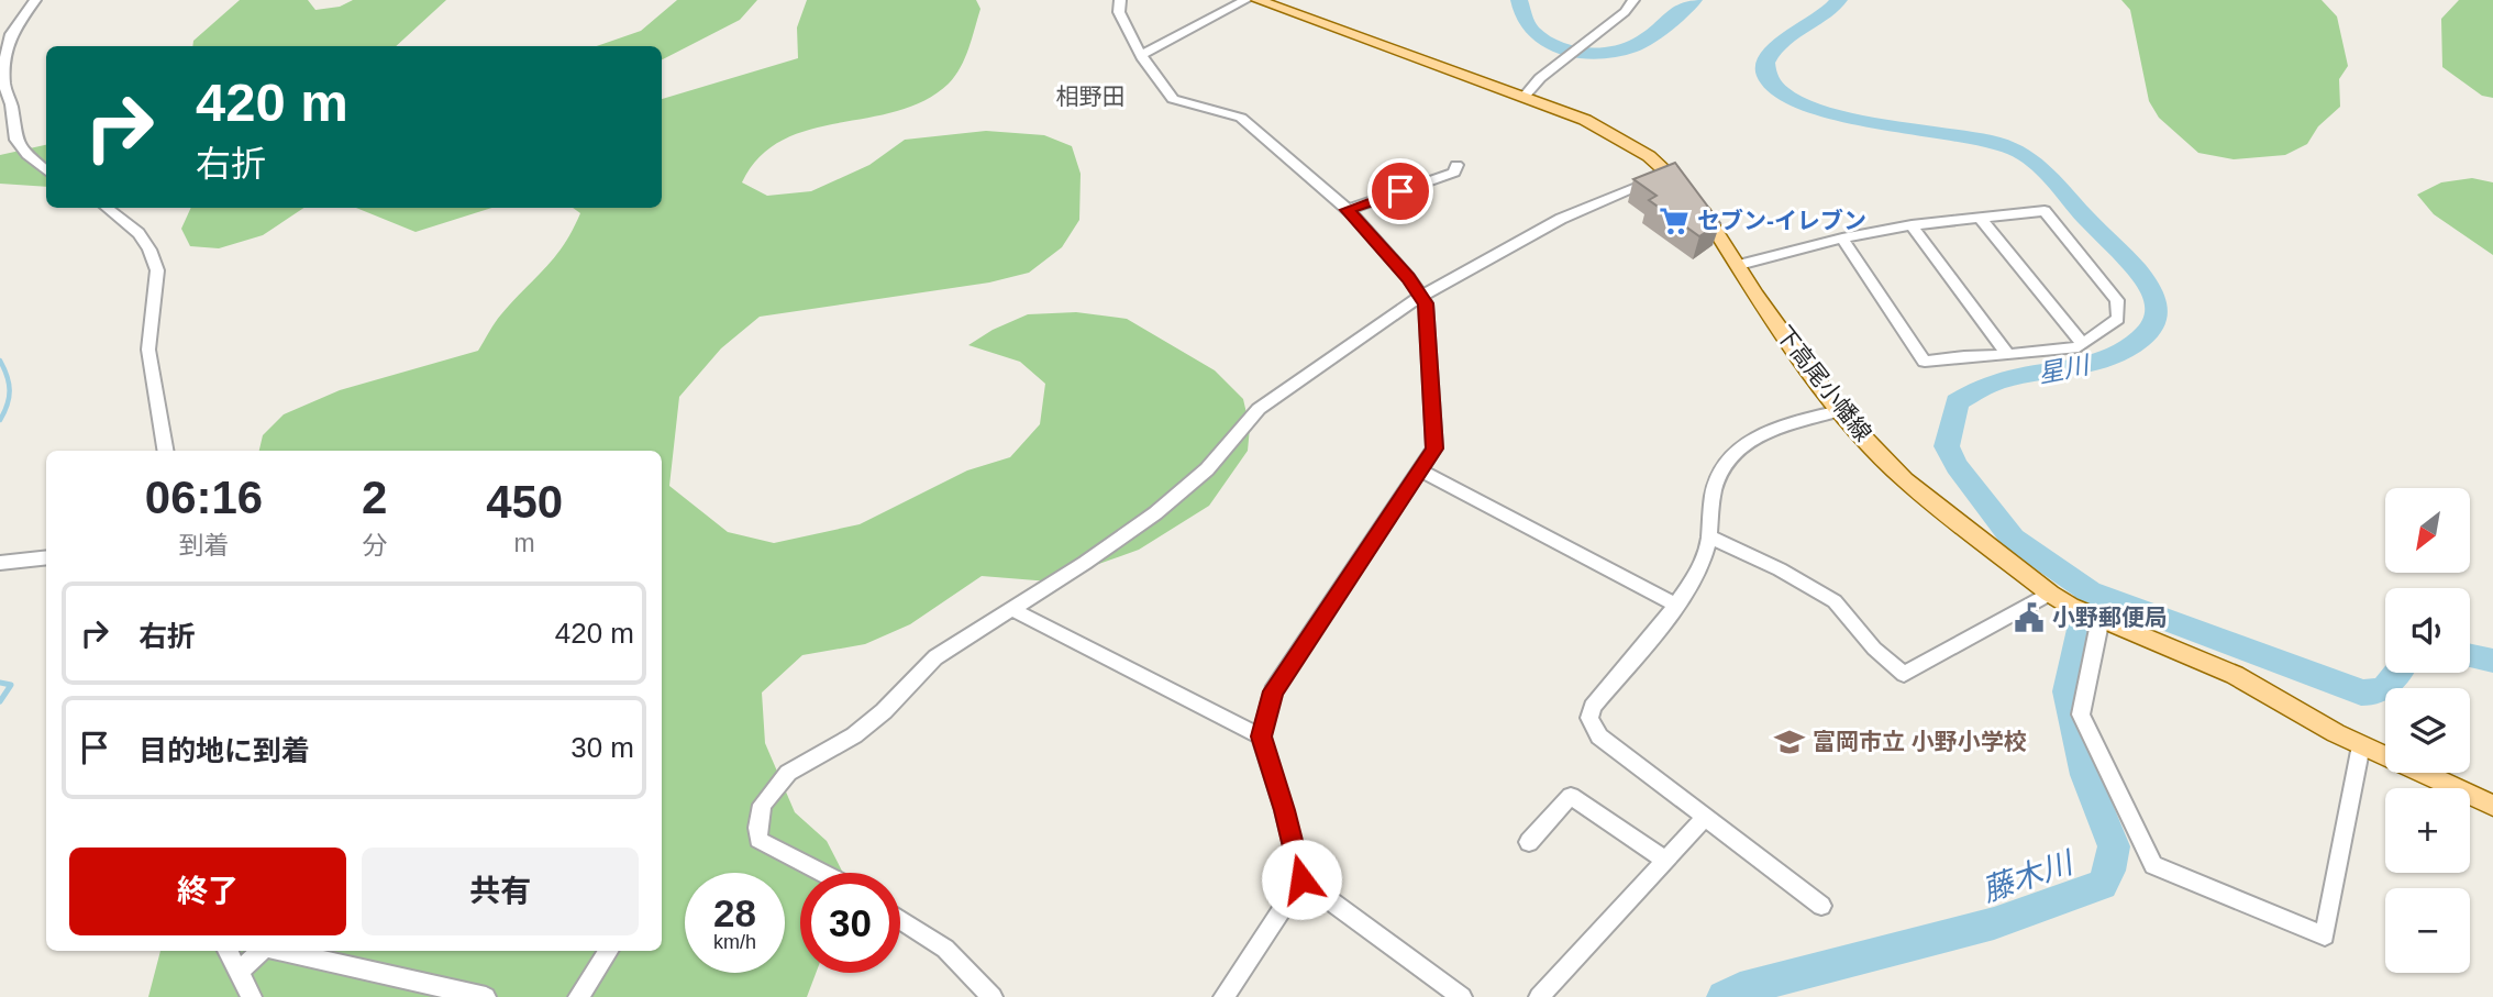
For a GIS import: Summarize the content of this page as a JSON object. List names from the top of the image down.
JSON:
{
  "streets": {
    "main road": ["下高尾小幡線"]
  },
  "districts": ["相野田"],
  "water": ["星川", "藤木川"],
  "places": {
    "supermarket": ["セブン-イレブン"],
    "public building": ["小野郵便局"],
    "school or university": ["富岡市立 小野小学校"]
  },
  "north": "bottom left",
  "page": {
    "turn": ["420 m", "右折"],
    "eta": [
      "06:16",
      "到着",
      "2",
      "分",
      "450",
      "m"
    ],
    "map_buttons": ["+", "−"],
    "list": [
      {
        "name": "右折",
        "value": "420 m"
      },
      {
        "name": "目的地に到着",
        "value": "30 m"
      }
    ],
    "buttons": ["終了", "共有"],
    "speed": "28 km/h",
    "limit": "30"
  }
}
